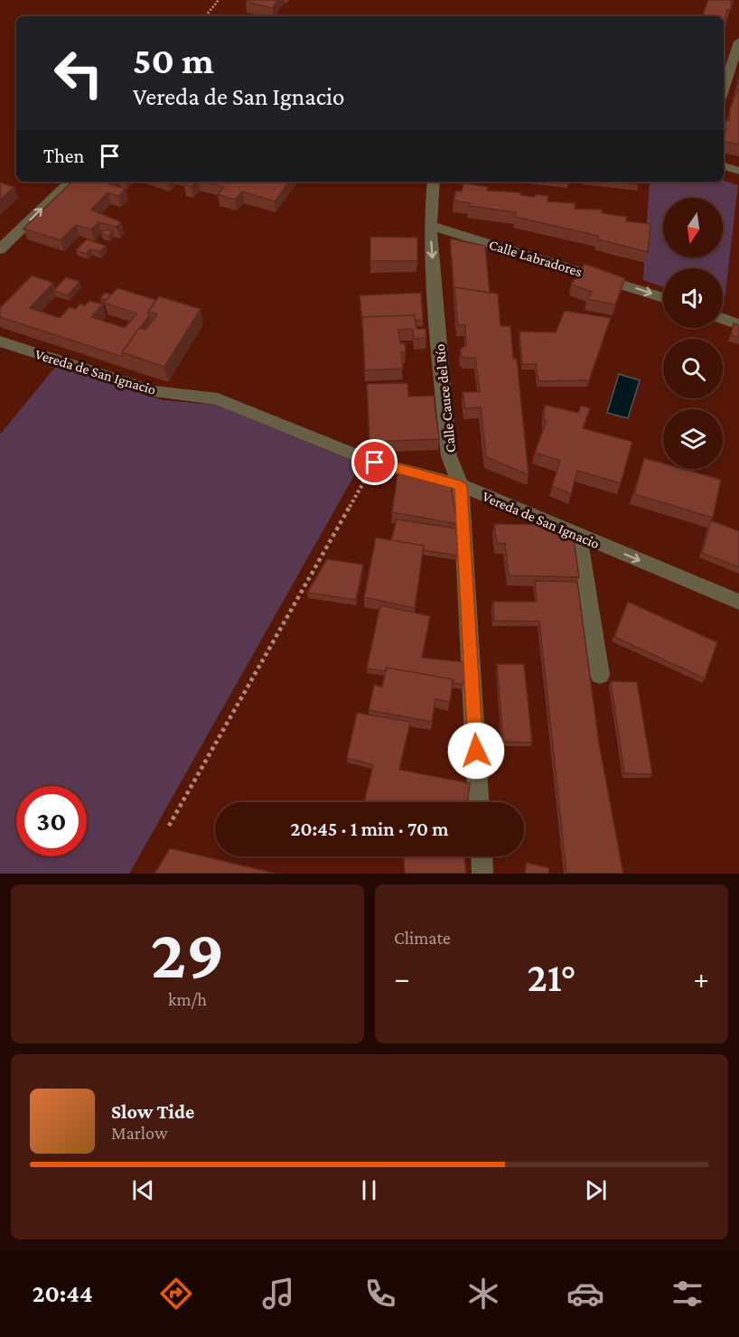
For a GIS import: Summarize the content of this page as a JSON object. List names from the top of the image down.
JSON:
{
  "streets": {
    "street": ["Calle Labradores", "Vereda de San Ignacio", "Calle Cauce del Río"]
  },
  "crossings": [
    ["Calle Labradores", "Calle Cauce del Río"],
    ["Vereda de San Ignacio", "Calle Cauce del Río"]
  ],
  "one_way": ["Calle Labradores", "Calle Cauce del Río"],
  "north": "bottom",
  "page": {
    "turn": ["50 m", "Vereda de San Ignacio"],
    "then": "Then",
    "limit": "30",
    "trip": "20:45 · 1 min · 70 m",
    "tile": [
      ["29", "km/h"],
      "Climate"
    ],
    "heat": ["−", "21°", "+"],
    "song": ["Slow Tide", "Marlow"],
    "tabs": "20:44"
  }
}
